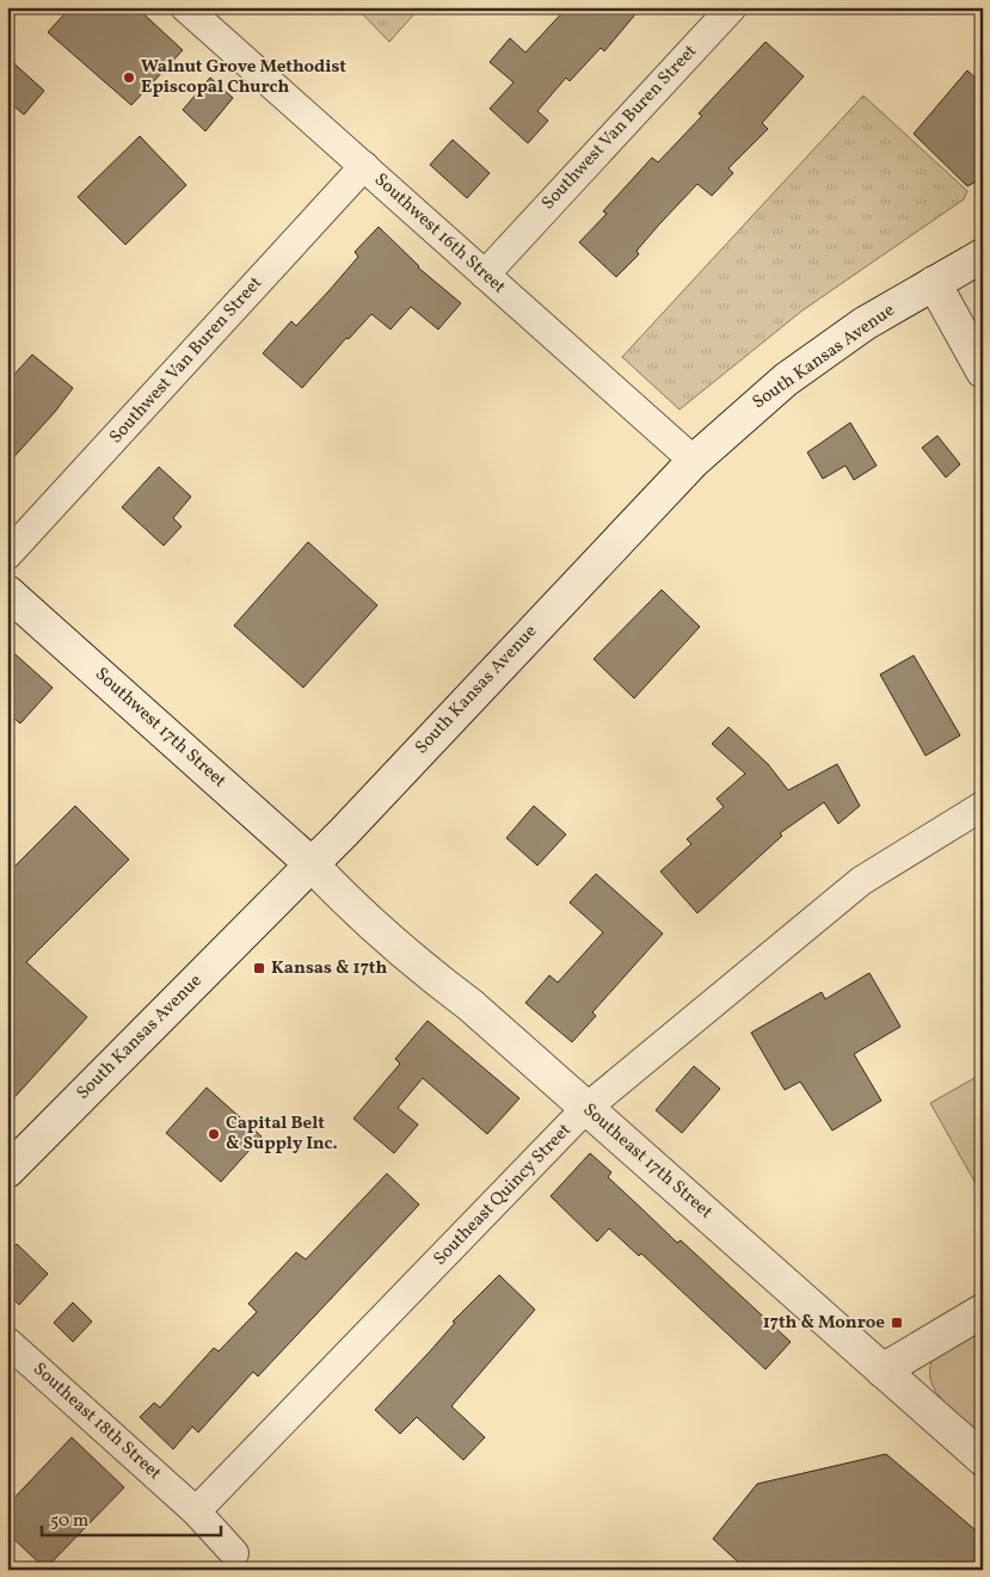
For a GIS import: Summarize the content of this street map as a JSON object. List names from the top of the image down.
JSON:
{
  "streets": {
    "main road": ["South Kansas Avenue", "Southwest 17th Street", "Southeast 17th Street"],
    "street": [
      "Southwest Van Buren Street",
      "Southwest 16th Street",
      "Southeast Quincy Street",
      "Southeast 18th Street"
    ]
  },
  "crossings": [
    ["Southwest Van Buren Street", "Southwest 16th Street"],
    ["Southwest 16th Street", "South Kansas Avenue"],
    ["South Kansas Avenue", "Southwest 17th Street"],
    ["South Kansas Avenue", "Southeast 17th Street"],
    ["Southwest 17th Street", "Southeast 17th Street"],
    ["Southeast 17th Street", "Southeast Quincy Street"],
    ["Southeast Quincy Street", "Southeast 18th Street"]
  ],
  "places": {
    "other": ["Walnut Grove Methodist Episcopal Church", "Capital Belt & Supply Inc."],
    "transit": ["Kansas & 17th", "17th & Monroe"]
  },
  "scale_bar": "50 m"
}
